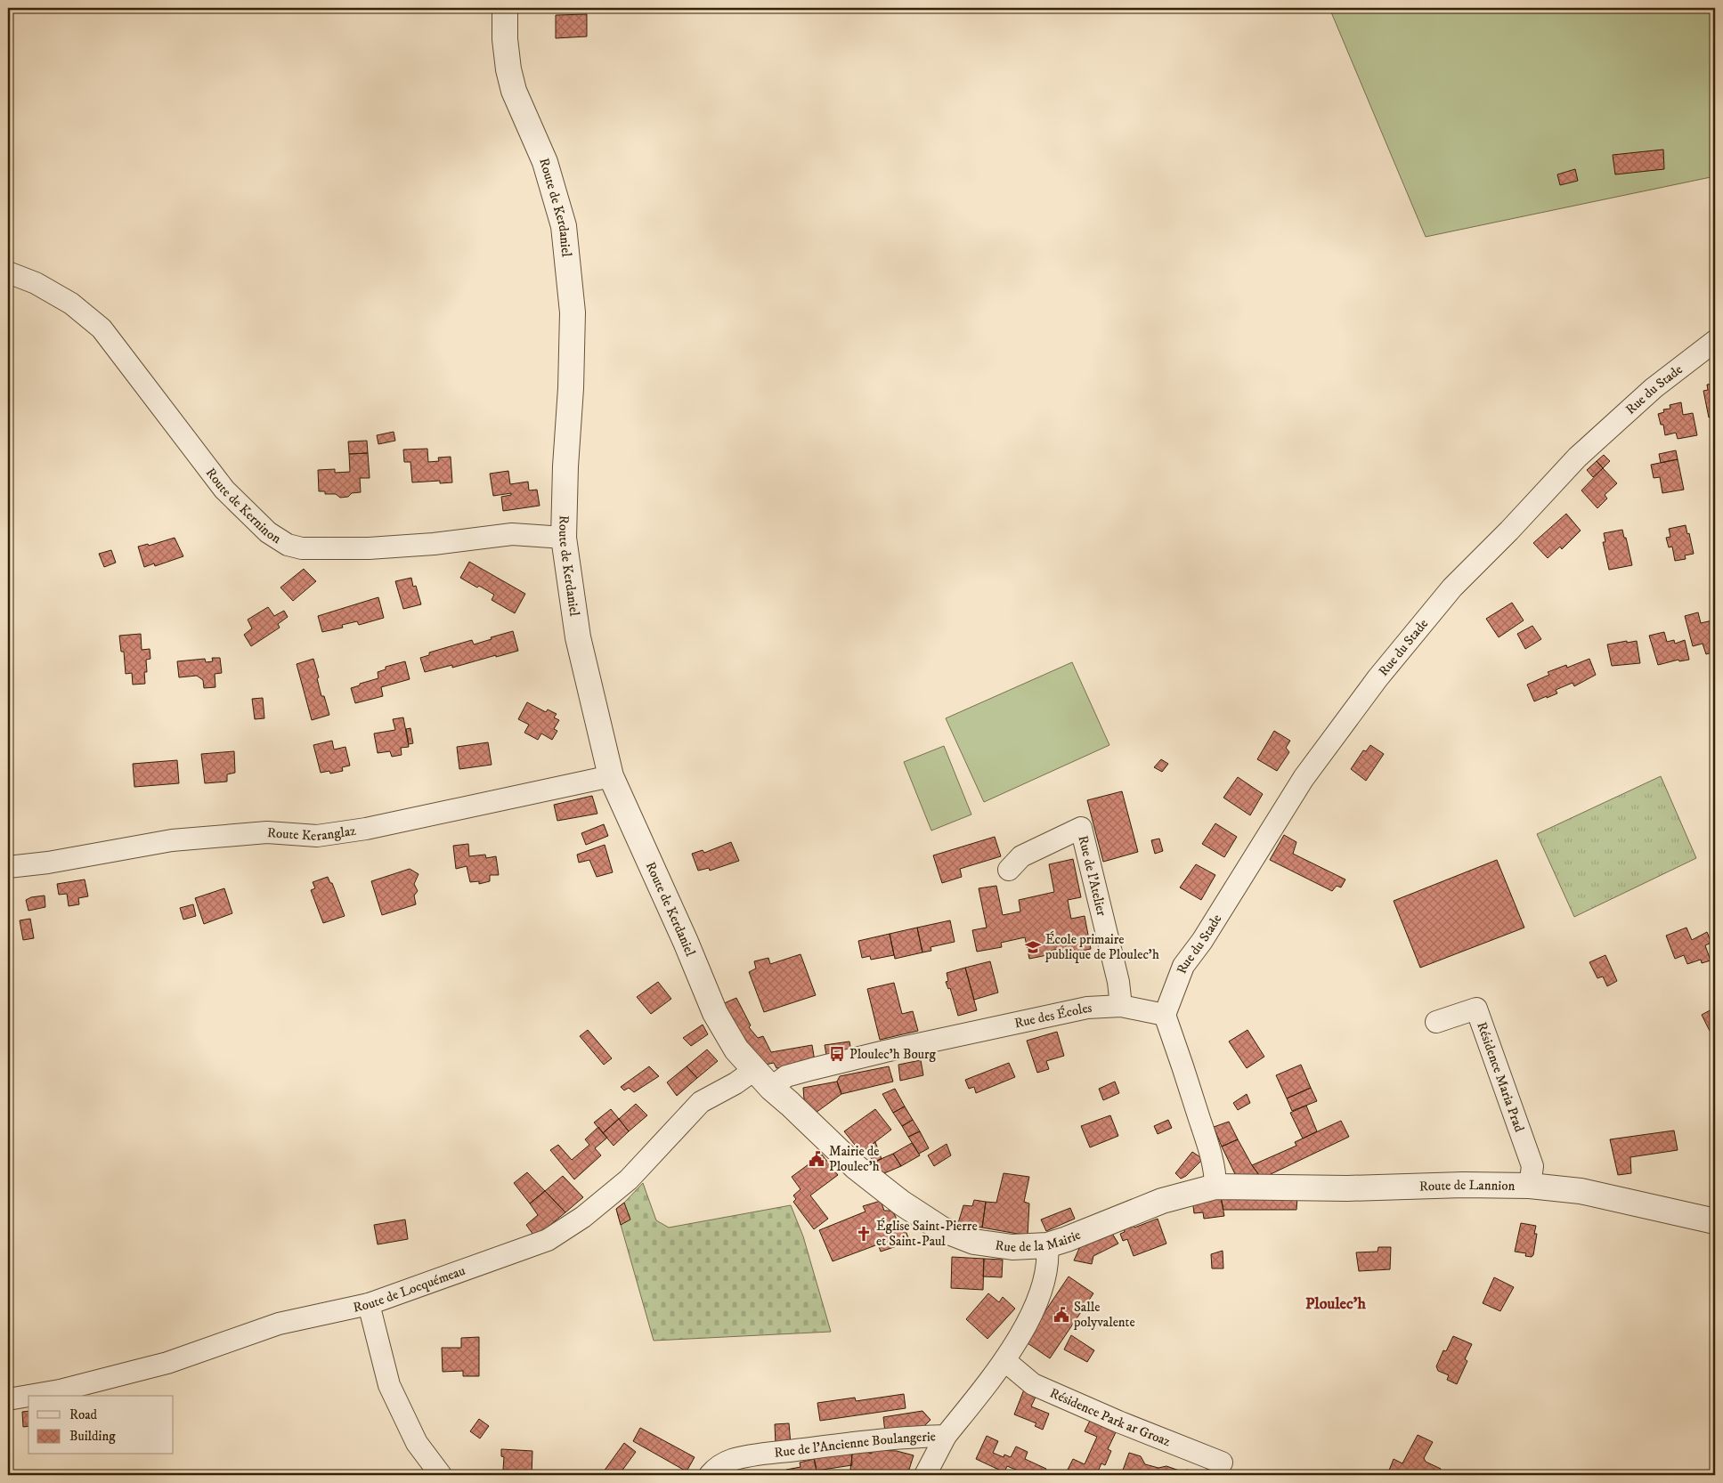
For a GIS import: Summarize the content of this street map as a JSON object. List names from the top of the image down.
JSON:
{
  "streets": {
    "street": [
      "Route de Kerdaniel",
      "Rue du Stade",
      "Route de Kerninon",
      "Route Keranglaz",
      "Rue de l'Atelier",
      "Rue des Écoles",
      "Résidence Maria Prad",
      "Route de Lannion",
      "Rue de la Mairie",
      "Route de Locquémeau",
      "Résidence Park ar Groaz",
      "Rue de l'Ancienne Boulangerie"
    ]
  },
  "crossings": [
    ["Route de Kerdaniel", "Route de Kerninon"],
    ["Route de Kerdaniel", "Route Keranglaz"],
    ["Route de Kerdaniel", "Rue des Écoles"],
    ["Route de Kerdaniel", "Rue de la Mairie"],
    ["Route de Kerdaniel", "Route de Locquémeau"],
    ["Rue du Stade", "Rue des Écoles"],
    ["Rue de l'Atelier", "Rue des Écoles"],
    ["Rue des Écoles", "Rue de la Mairie"],
    ["Résidence Maria Prad", "Route de Lannion"],
    ["Route de Lannion", "Rue de la Mairie"],
    ["Rue de la Mairie", "Rue de l'Ancienne Boulangerie"],
    ["Résidence Park ar Groaz", "Rue de l'Ancienne Boulangerie"]
  ],
  "districts": ["Ploulec'h"],
  "places": {
    "school or university": ["École primaire publique de Ploulec'h"],
    "bus stop": ["Ploulec'h Bourg"],
    "public building": ["Mairie de Ploulec'h", "Salle polyvalente"],
    "church": ["Église Saint-Pierre et Saint-Paul"]
  },
  "legend": ["Road", "Building"]
}
